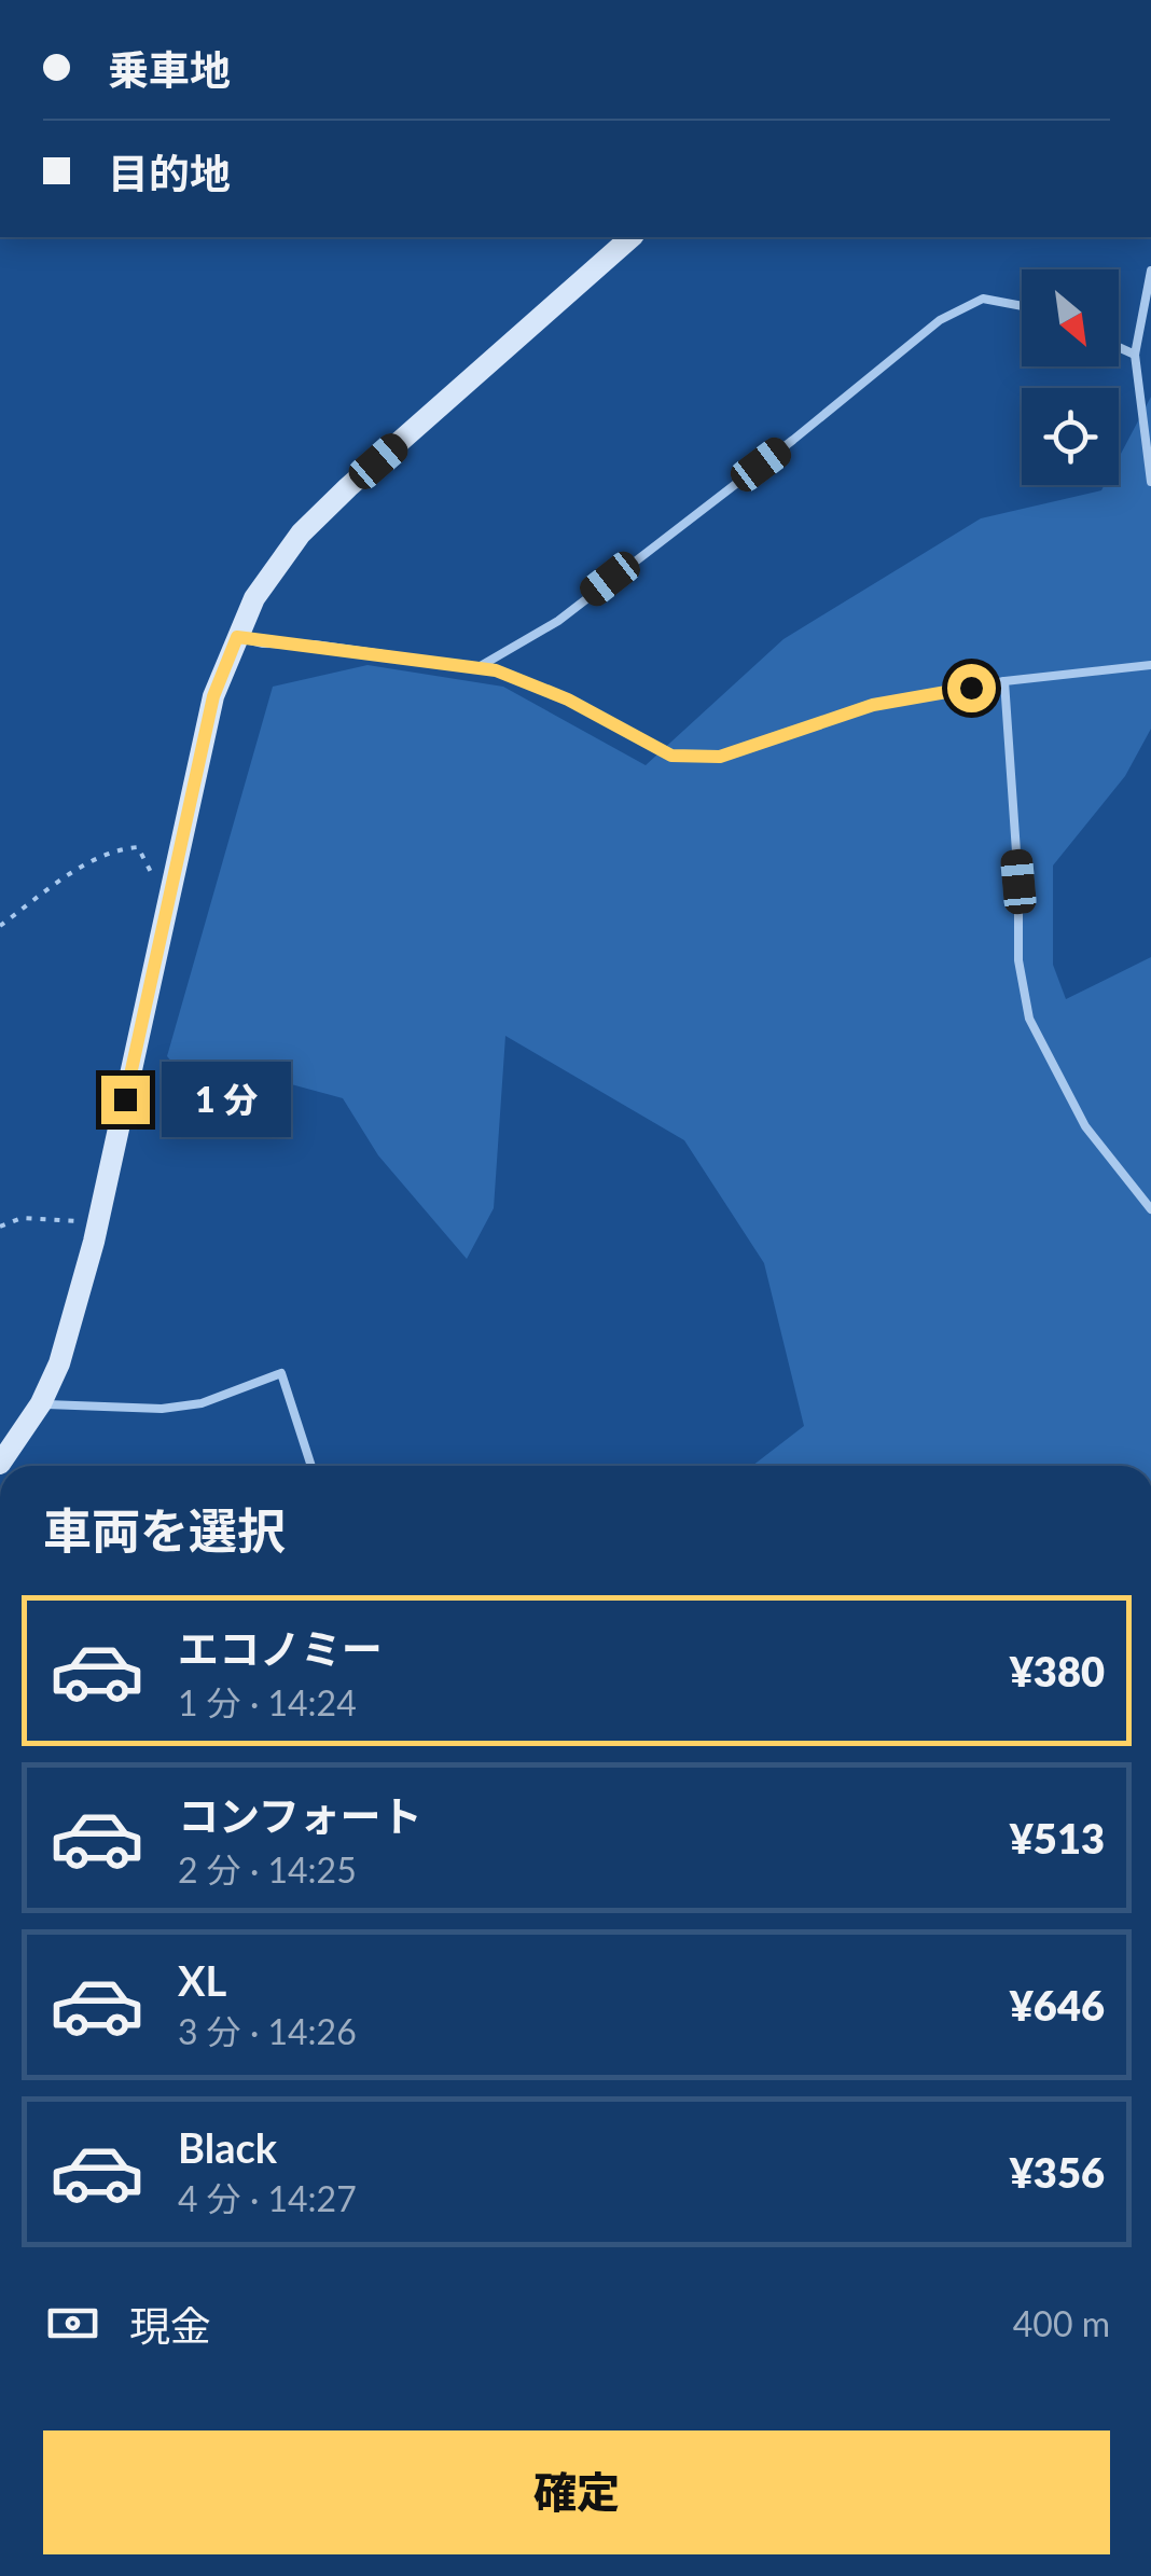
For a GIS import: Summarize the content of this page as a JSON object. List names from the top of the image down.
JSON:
{
  "north": "bottom right",
  "page": {
    "banner": ["乗車地", "目的地"],
    "bubble": "1 分",
    "heading": "車両を選択",
    "list": [
      {
        "name": "エコノミー",
        "note": "1 分 · 14:24",
        "value": "¥380"
      },
      {
        "name": "コンフォート",
        "note": "2 分 · 14:25",
        "value": "¥513"
      },
      {
        "name": "XL",
        "note": "3 分 · 14:26",
        "value": "¥646"
      },
      {
        "name": "Black",
        "note": "4 分 · 14:27",
        "value": "¥356"
      }
    ],
    "pay": ["現金", "400 m"],
    "buttons": "確定"
  }
}
